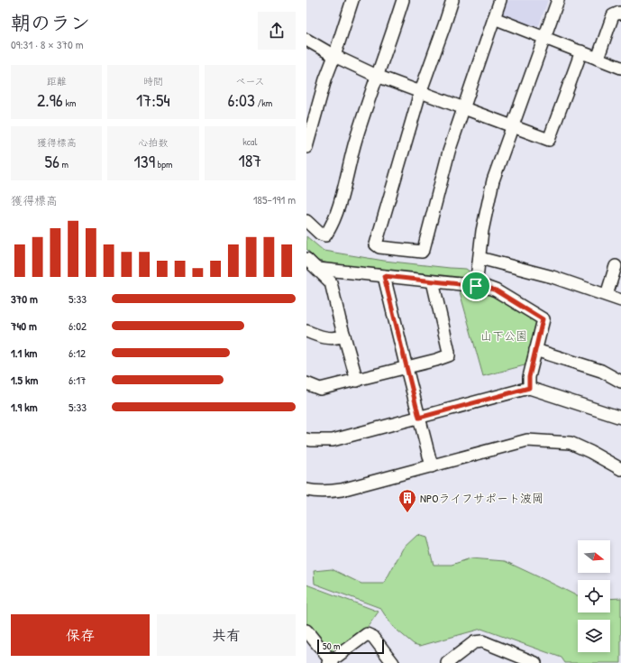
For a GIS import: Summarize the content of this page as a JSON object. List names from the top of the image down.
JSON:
{
  "parks": ["山下公園"],
  "places": {
    "building": ["NPOライフサポート波岡"]
  },
  "scale_bar": "50 m",
  "north": "right",
  "page": {
    "heading": ["朝のラン", "09:31 · 8 × 370 m"],
    "stats": [
      ["距離", "2.96 km"],
      ["時間", "17:54"],
      ["ペース", "6:03 /km"],
      ["獲得標高", "56 m"],
      ["心拍数", "139 bpm"],
      ["kcal", "187"]
    ],
    "chart": ["獲得標高", "185–191 m"],
    "list": [
      {
        "name": "370 m",
        "note": "5:33"
      },
      {
        "name": "740 m",
        "note": "6:02"
      },
      {
        "name": "1.1 km",
        "note": "6:12"
      },
      {
        "name": "1.5 km",
        "note": "6:17"
      },
      {
        "name": "1.9 km",
        "note": "5:33"
      }
    ],
    "buttons": ["保存", "共有"],
    "scale": "50 m"
  }
}
